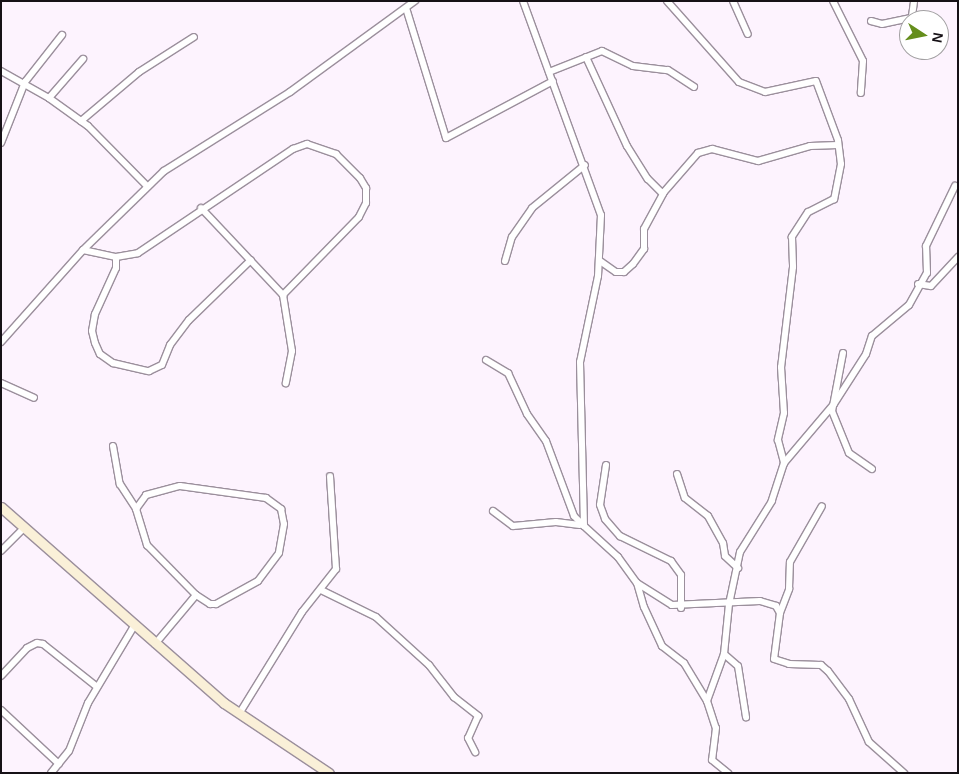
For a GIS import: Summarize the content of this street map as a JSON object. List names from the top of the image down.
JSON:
{
  "north": "right"
}
